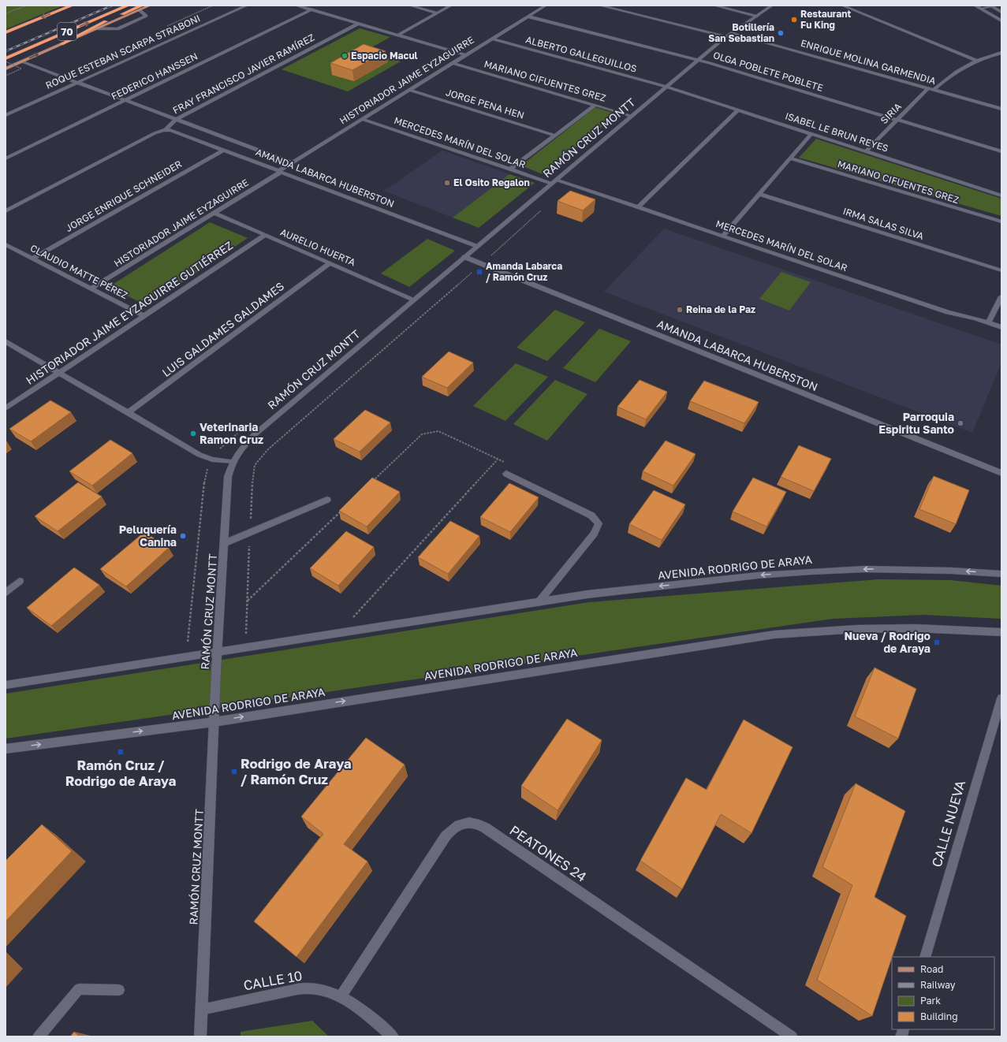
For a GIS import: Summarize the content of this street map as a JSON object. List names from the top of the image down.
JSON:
{
  "streets": {
    "highway": ["70"],
    "street": [
      "ROQUE ESTEBAN SCARPA STRABONI",
      "ALBERTO GALLEGUILLOS",
      "ENRIQUE MOLINA GARMENDIA",
      "OLGA POBLETE POBLETE",
      "FRAY FRANCISCO JAVIER RAMÍREZ",
      "FEDERICO HANSSEN",
      "HISTORIADOR JAIME EYZAGUIRRE",
      "MARIANO CIFUENTES GREZ",
      "JORGE PENA HEN",
      "SIRIA",
      "ISABEL LE BRUN REYES",
      "RAMÓN CRUZ MONTT",
      "MERCEDES MARÍN DEL SOLAR",
      "AMANDA LABARCA HUBERSTON",
      "JORGE ENRIQUE SCHNEIDER",
      "IRMA SALAS SILVA",
      "AURELIO HUERTA",
      "CLAUDIO MATTE PÉREZ",
      "HISTORIADOR JAIME EYZAGUIRRE GUTIÉRREZ",
      "LUIS GALDAMES GALDAMES",
      "AVENIDA RODRIGO DE ARAYA",
      "CALLE NUEVA",
      "PEATONES 24",
      "CALLE 10"
    ]
  },
  "crossings": [
    ["ROQUE ESTEBAN SCARPA STRABONI", "AMANDA LABARCA HUBERSTON"],
    ["ALBERTO GALLEGUILLOS", "HISTORIADOR JAIME EYZAGUIRRE"],
    ["ALBERTO GALLEGUILLOS", "ISABEL LE BRUN REYES"],
    ["ALBERTO GALLEGUILLOS", "RAMÓN CRUZ MONTT"],
    ["ENRIQUE MOLINA GARMENDIA", "SIRIA"],
    ["ENRIQUE MOLINA GARMENDIA", "RAMÓN CRUZ MONTT"],
    ["OLGA POBLETE POBLETE", "HISTORIADOR JAIME EYZAGUIRRE"],
    ["OLGA POBLETE POBLETE", "SIRIA"],
    ["OLGA POBLETE POBLETE", "RAMÓN CRUZ MONTT"],
    ["FRAY FRANCISCO JAVIER RAMÍREZ", "AMANDA LABARCA HUBERSTON"],
    ["FEDERICO HANSSEN", "AMANDA LABARCA HUBERSTON"],
    ["HISTORIADOR JAIME EYZAGUIRRE", "MARIANO CIFUENTES GREZ"],
    ["HISTORIADOR JAIME EYZAGUIRRE", "JORGE PENA HEN"],
    ["HISTORIADOR JAIME EYZAGUIRRE", "MERCEDES MARÍN DEL SOLAR"],
    ["HISTORIADOR JAIME EYZAGUIRRE", "AMANDA LABARCA HUBERSTON"],
    ["HISTORIADOR JAIME EYZAGUIRRE", "AURELIO HUERTA"],
    ["HISTORIADOR JAIME EYZAGUIRRE", "CLAUDIO MATTE PÉREZ"],
    ["MARIANO CIFUENTES GREZ", "RAMÓN CRUZ MONTT"],
    ["SIRIA", "ISABEL LE BRUN REYES"],
    ["ISABEL LE BRUN REYES", "RAMÓN CRUZ MONTT"],
    ["RAMÓN CRUZ MONTT", "MERCEDES MARÍN DEL SOLAR"],
    ["RAMÓN CRUZ MONTT", "AMANDA LABARCA HUBERSTON"],
    ["RAMÓN CRUZ MONTT", "AURELIO HUERTA"],
    ["RAMÓN CRUZ MONTT", "AVENIDA RODRIGO DE ARAYA"],
    ["RAMÓN CRUZ MONTT", "CALLE 10"],
    ["AMANDA LABARCA HUBERSTON", "JORGE ENRIQUE SCHNEIDER"],
    ["JORGE ENRIQUE SCHNEIDER", "CLAUDIO MATTE PÉREZ"],
    ["AURELIO HUERTA", "HISTORIADOR JAIME EYZAGUIRRE GUTIÉRREZ"],
    ["AURELIO HUERTA", "LUIS GALDAMES GALDAMES"],
    ["CLAUDIO MATTE PÉREZ", "HISTORIADOR JAIME EYZAGUIRRE GUTIÉRREZ"],
    ["PEATONES 24", "CALLE 10"]
  ],
  "places": {
    "other": [
      "Restaurant Fu King",
      "Botillería San Sebastian",
      "Espacio Macul",
      "El Osito Regalon",
      "Reina de la Paz",
      "Parroquia Espiritu Santo",
      "Veterinaria Ramon Cruz",
      "Peluquería Canina"
    ],
    "transit": [
      "Amanda Labarca / Ramón Cruz",
      "Nueva / Rodrigo de Araya",
      "Ramón Cruz / Rodrigo de Araya",
      "Rodrigo de Araya / Ramón Cruz"
    ]
  },
  "legend": [
    "Road",
    "Railway",
    "Park",
    "Building"
  ]
}
